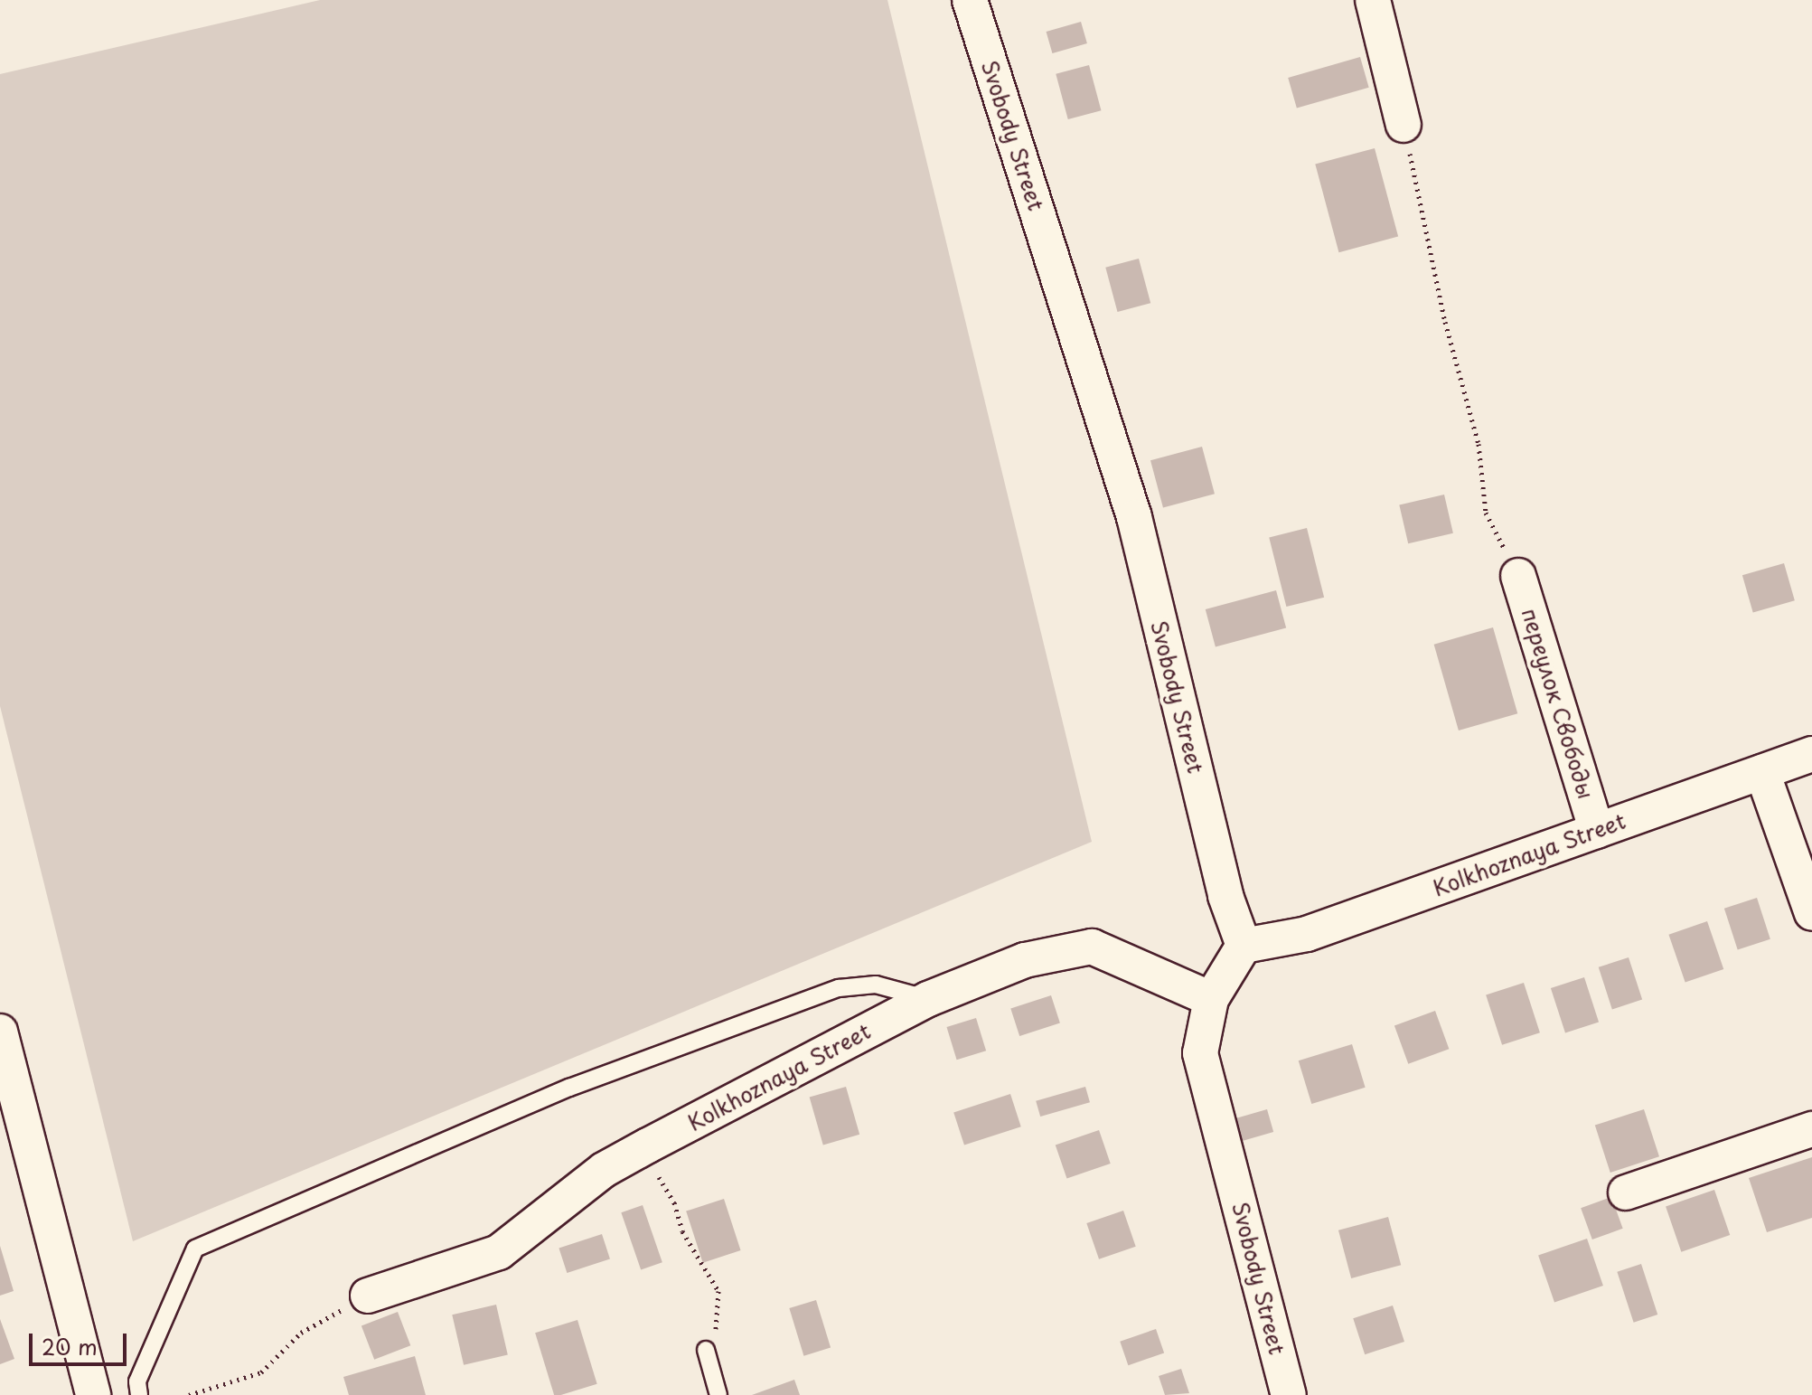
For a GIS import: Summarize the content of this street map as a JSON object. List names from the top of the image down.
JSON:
{
  "streets": {
    "street": ["Svobody Street", "переулок Свободы", "Kolkhoznaya Street"]
  },
  "crossings": [
    ["Svobody Street", "Kolkhoznaya Street"],
    ["переулок Свободы", "Kolkhoznaya Street"]
  ],
  "scale_bar": "20 m"
}
